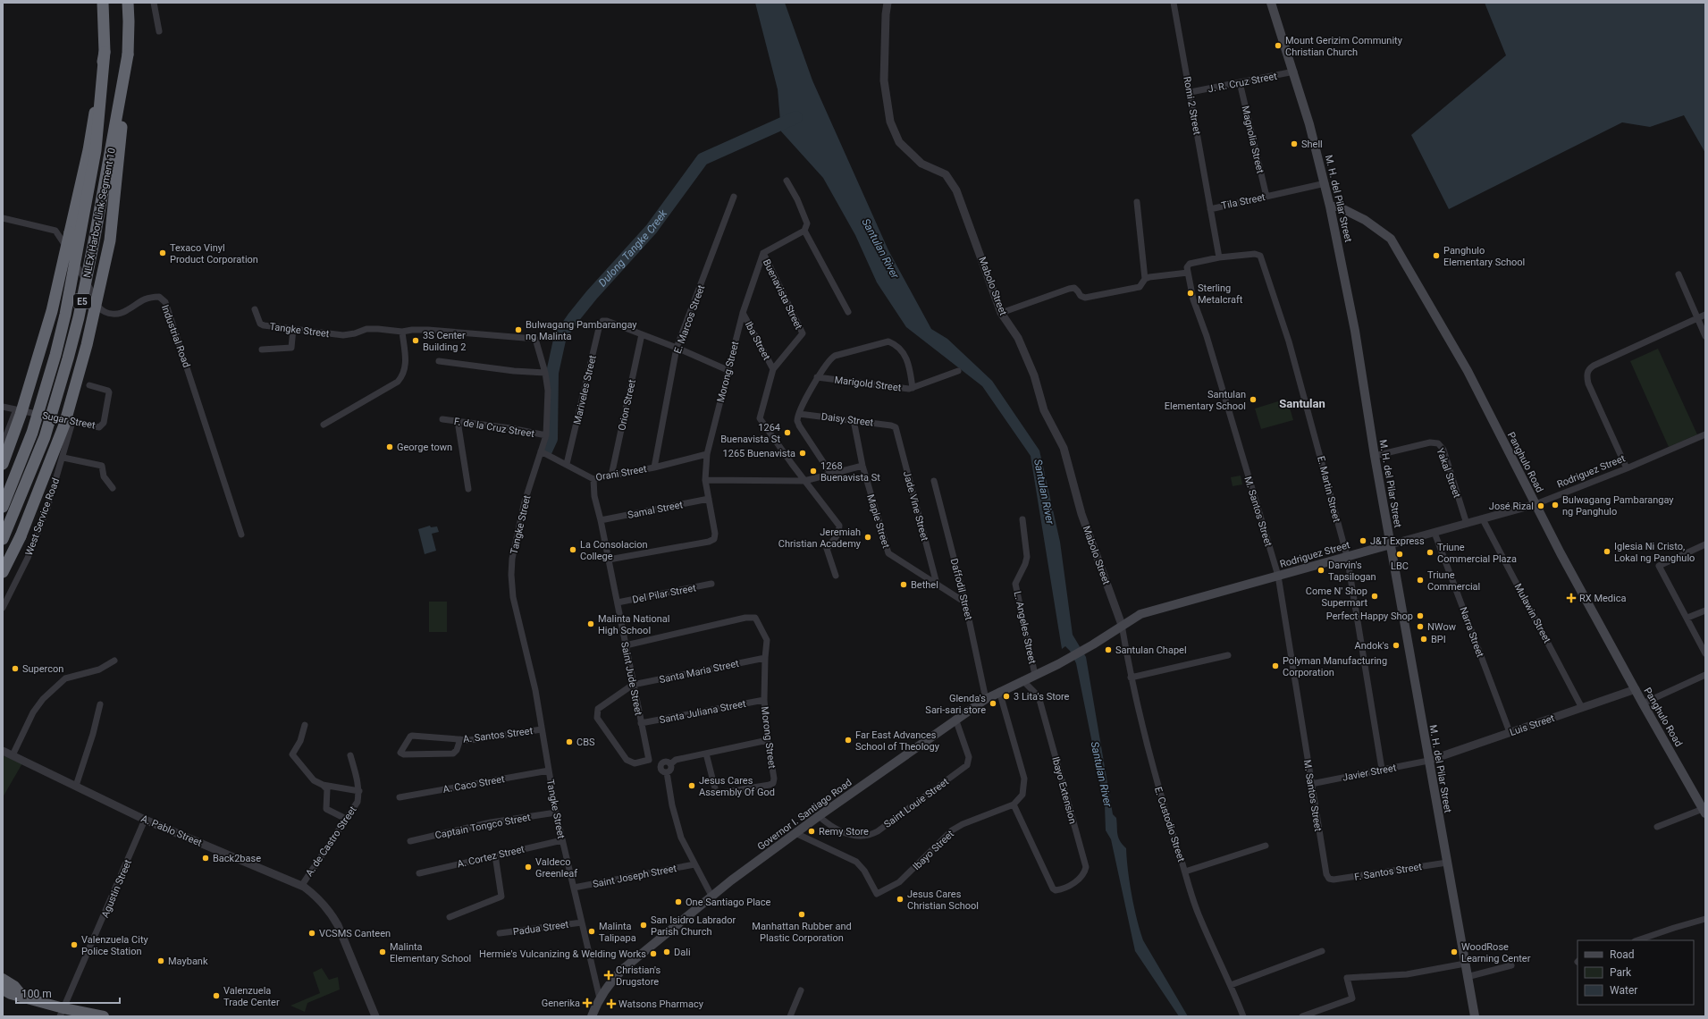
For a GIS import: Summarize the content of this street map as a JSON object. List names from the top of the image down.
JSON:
{
  "streets": {
    "highway": ["NLEX Harbor Link Segment 10", "E5"],
    "main road": [
      "M. H. del Pilar Street",
      "Panghulo Road",
      "Rodriguez Street",
      "Governor I. Santiago Road"
    ],
    "street": [
      "J. R. Cruz Street",
      "Romi 2 Street",
      "Magnolia Street",
      "Tila Street",
      "Mabolo Street",
      "Buenavista Street",
      "E. Marcos Street",
      "Tangke Street",
      "Industrial Road",
      "Iba Street",
      "Morong Street",
      "Marigold Street",
      "Mariveles Street",
      "Orion Street",
      "Daisy Street",
      "Sugar Street",
      "F. de la Cruz Street",
      "Orani Street",
      "Yakal Street",
      "E. Martin Street",
      "Jade Vine Street",
      "Samal Street",
      "M. Santos Street",
      "West Service Road",
      "Maple Street",
      "Daffodil Street",
      "Del Pilar Street",
      "Mulawin Street",
      "L. Angeles Street",
      "Narra Street",
      "Santa Maria Street",
      "Saint Jude Street",
      "Santa Juliana Street",
      "Luis Street",
      "A. Santos Street",
      "Javier Street",
      "A. Caco Street",
      "Ibayo Extension",
      "Saint Louie Street",
      "E. Custodio Street",
      "Captain Tongco Street",
      "A. Pablo Street",
      "A. de Castro Street",
      "Ibayo Street",
      "A. Cortez Street",
      "F. Santos Street",
      "Saint Joseph Street",
      "Agustin Street",
      "Padua Street"
    ]
  },
  "crossings": [
    ["J. R. Cruz Street", "Romi 2 Street"],
    ["J. R. Cruz Street", "Magnolia Street"],
    ["J. R. Cruz Street", "M. H. del Pilar Street"],
    ["Romi 2 Street", "Tila Street"],
    ["Magnolia Street", "Tila Street"],
    ["M. H. del Pilar Street", "Tila Street"],
    ["M. H. del Pilar Street", "Panghulo Road"],
    ["M. H. del Pilar Street", "Rodriguez Street"],
    ["M. H. del Pilar Street", "Yakal Street"],
    ["M. H. del Pilar Street", "Luis Street"],
    ["M. H. del Pilar Street", "Javier Street"],
    ["M. H. del Pilar Street", "F. Santos Street"],
    ["Tila Street", "E. Martin Street"],
    ["Mabolo Street", "Rodriguez Street"],
    ["Mabolo Street", "E. Custodio Street"],
    ["Buenavista Street", "Iba Street"],
    ["Buenavista Street", "Morong Street"],
    ["E. Marcos Street", "Mariveles Street"],
    ["E. Marcos Street", "Orani Street"],
    ["Tangke Street", "F. de la Cruz Street"],
    ["Tangke Street", "Orani Street"],
    ["Tangke Street", "A. Santos Street"],
    ["Tangke Street", "A. Caco Street"],
    ["Tangke Street", "Governor I. Santiago Road"],
    ["Tangke Street", "Captain Tongco Street"],
    ["Tangke Street", "A. Cortez Street"],
    ["Tangke Street", "Saint Joseph Street"],
    ["Tangke Street", "Padua Street"],
    ["Iba Street", "Morong Street"],
    ["Morong Street", "Mariveles Street"],
    ["Morong Street", "Orani Street"],
    ["Morong Street", "Samal Street"],
    ["Morong Street", "Santa Maria Street"],
    ["Morong Street", "Saint Jude Street"],
    ["Morong Street", "Santa Juliana Street"],
    ["Mariveles Street", "Orion Street"],
    ["Mariveles Street", "Orani Street"],
    ["Orion Street", "Orani Street"],
    ["Daisy Street", "Jade Vine Street"],
    ["Daisy Street", "Maple Street"],
    ["Sugar Street", "West Service Road"],
    ["Panghulo Road", "Rodriguez Street"],
    ["Panghulo Road", "Luis Street"],
    ["Rodriguez Street", "Yakal Street"],
    ["Rodriguez Street", "E. Martin Street"],
    ["Rodriguez Street", "M. Santos Street"],
    ["Rodriguez Street", "Mulawin Street"],
    ["Rodriguez Street", "Narra Street"],
    ["Rodriguez Street", "Governor I. Santiago Road"],
    ["Rodriguez Street", "E. Custodio Street"],
    ["Orani Street", "Saint Jude Street"],
    ["E. Martin Street", "Javier Street"],
    ["Jade Vine Street", "Maple Street"],
    ["Samal Street", "Saint Jude Street"],
    ["M. Santos Street", "Javier Street"],
    ["M. Santos Street", "F. Santos Street"],
    ["Maple Street", "Daffodil Street"],
    ["Daffodil Street", "Governor I. Santiago Road"],
    ["Del Pilar Street", "Saint Jude Street"],
    ["Mulawin Street", "Luis Street"],
    ["L. Angeles Street", "Governor I. Santiago Road"],
    ["Narra Street", "Luis Street"],
    ["Santa Maria Street", "Saint Jude Street"],
    ["Saint Jude Street", "Santa Juliana Street"],
    ["Luis Street", "Javier Street"],
    ["Ibayo Extension", "Governor I. Santiago Road"],
    ["Ibayo Extension", "Ibayo Street"],
    ["Saint Louie Street", "Governor I. Santiago Road"],
    ["Governor I. Santiago Road", "Ibayo Street"],
    ["A. Pablo Street", "A. de Castro Street"],
    ["A. Pablo Street", "Agustin Street"]
  ],
  "districts": ["Santulan"],
  "water": ["Dulong Tangke Creek", "Santulan River"],
  "places": {
    "other": [
      "Mount Gerizim Community Christian Church",
      "Shell",
      "Texaco Vinyl Product Corporation",
      "Panghulo Elementary School",
      "Sterling Metalcraft",
      "Bulwagang Pambarangay ng Malinta",
      "3S Center Building 2",
      "Santulan Elementary School",
      "1264 Buenavista St",
      "George town",
      "1265 Buenavista",
      "1268 Buenavista St",
      "Bulwagang Pambarangay ng Panghulo",
      "José Rizal",
      "Jeremiah Christian Academy",
      "J&T Express",
      "La Consolacion College",
      "Iglesia Ni Cristo, Lokal ng Panghulo",
      "Triune Commercial Plaza",
      "LBC",
      "Darvin's Tapsilogan",
      "Triune Commercial",
      "Bethel",
      "Come N' Shop Supermart",
      "Perfect Happy Shop",
      "Malinta National High School",
      "NWow",
      "BPI",
      "Andok's",
      "Santulan Chapel",
      "Polyman Manufacturing Corporation",
      "Supercon",
      "3 Lita's Store",
      "Glenda's Sari-sari store",
      "Far East Advances School of Theology",
      "CBS",
      "Jesus Cares Assembly Of God",
      "Remy Store",
      "Back2base",
      "Valdeco Greenleaf",
      "Jesus Cares Christian School",
      "One Santiago Place",
      "Manhattan Rubber and Plastic Corporation",
      "San Isidro Labrador Parish Church",
      "Malinta Talipapa",
      "VCSMS Canteen",
      "Valenzuela City Police Station",
      "Malinta Elementary School",
      "Dali",
      "WoodRose Learning Center",
      "Hermie's Vulcanizing & Welding Works",
      "Maybank",
      "Valenzuela Trade Center"
    ],
    "health": [
      "RX Medica",
      "Christian's Drugstore",
      "Generika",
      "Watsons Pharmacy"
    ]
  },
  "legend": ["Road", "Park", "Water"],
  "scale_bar": "100 m"
}
